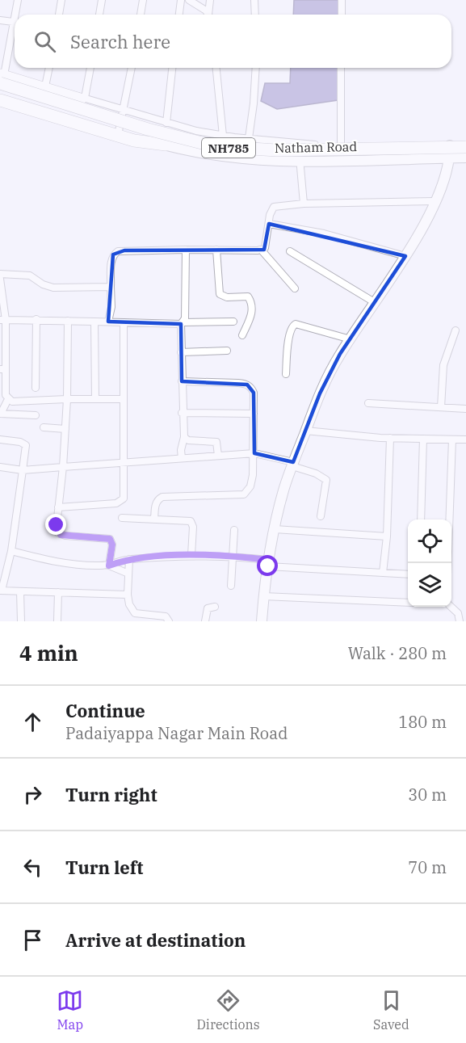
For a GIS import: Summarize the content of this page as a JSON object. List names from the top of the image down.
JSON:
{
  "streets": {
    "highway": ["NH785"],
    "main road": ["Natham Road"]
  },
  "crossings": [
    ["Natham Road", "NH785"]
  ],
  "page": {
    "search": "Search here",
    "heading": ["4 min", "Walk · 280 m"],
    "list": [
      ["Continue", "Padaiyappa Nagar Main Road", "180 m"],
      ["Turn right", "30 m"],
      ["Turn left", "70 m"],
      "Arrive at destination"
    ],
    "nav": ["Map", "Directions", "Saved"]
  }
}
